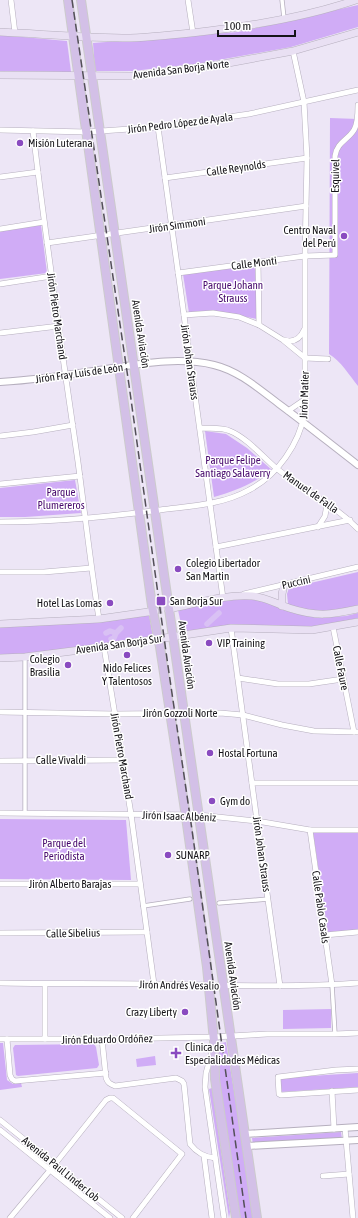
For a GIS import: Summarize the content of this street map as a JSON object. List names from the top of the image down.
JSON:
{
  "streets": {
    "main road": ["Avenida San Borja Norte", "Avenida Aviación", "Avenida San Borja Sur"],
    "street": [
      "Jirón Pedro López de Ayala",
      "Calle Reynolds",
      "Esquivel",
      "Jirón Simmoni",
      "Calle Monti",
      "Jirón Pietro Marchand",
      "Jirón Johan Strauss",
      "Jirón Fray Luís de León",
      "Jirón Matier",
      "Manuel de Falla",
      "Puccini",
      "Calle Faure",
      "Jirón Gozzoli Norte",
      "Calle Vivaldi",
      "Jirón Isaac Albéniz",
      "Jirón Alberto Barajas",
      "Calle Pablo Casals",
      "Calle Sibelius",
      "Jirón Andrés Vesalio",
      "Jirón Eduardo Ordóñez",
      "Avenida Paul Linder Lob"
    ]
  },
  "crossings": [
    ["Avenida San Borja Norte", "Avenida Aviación"],
    ["Avenida San Borja Norte", "Jirón Matier"],
    ["Jirón Pedro López de Ayala", "Jirón Pietro Marchand"],
    ["Jirón Pedro López de Ayala", "Avenida Aviación"],
    ["Jirón Pedro López de Ayala", "Jirón Johan Strauss"],
    ["Jirón Pedro López de Ayala", "Jirón Matier"],
    ["Calle Reynolds", "Jirón Johan Strauss"],
    ["Calle Reynolds", "Jirón Matier"],
    ["Esquivel", "Calle Monti"],
    ["Jirón Simmoni", "Jirón Pietro Marchand"],
    ["Jirón Simmoni", "Avenida Aviación"],
    ["Jirón Simmoni", "Jirón Johan Strauss"],
    ["Jirón Simmoni", "Jirón Matier"],
    ["Calle Monti", "Jirón Johan Strauss"],
    ["Calle Monti", "Jirón Matier"],
    ["Jirón Pietro Marchand", "Jirón Fray Luís de León"],
    ["Jirón Pietro Marchand", "Jirón Matier"],
    ["Jirón Pietro Marchand", "Avenida San Borja Sur"],
    ["Jirón Pietro Marchand", "Jirón Gozzoli Norte"],
    ["Jirón Pietro Marchand", "Calle Vivaldi"],
    ["Jirón Pietro Marchand", "Jirón Isaac Albéniz"],
    ["Jirón Pietro Marchand", "Jirón Alberto Barajas"],
    ["Jirón Pietro Marchand", "Calle Sibelius"],
    ["Jirón Pietro Marchand", "Jirón Andrés Vesalio"],
    ["Avenida Aviación", "Jirón Fray Luís de León"],
    ["Avenida Aviación", "Jirón Matier"],
    ["Avenida Aviación", "Avenida San Borja Sur"],
    ["Avenida Aviación", "Jirón Gozzoli Norte"],
    ["Avenida Aviación", "Jirón Isaac Albéniz"],
    ["Avenida Aviación", "Jirón Andrés Vesalio"],
    ["Avenida Aviación", "Jirón Eduardo Ordóñez"],
    ["Jirón Johan Strauss", "Jirón Fray Luís de León"],
    ["Jirón Johan Strauss", "Jirón Matier"],
    ["Jirón Johan Strauss", "Manuel de Falla"],
    ["Jirón Johan Strauss", "Avenida San Borja Sur"],
    ["Jirón Johan Strauss", "Jirón Gozzoli Norte"],
    ["Jirón Johan Strauss", "Jirón Isaac Albéniz"],
    ["Jirón Johan Strauss", "Jirón Andrés Vesalio"],
    ["Jirón Fray Luís de León", "Jirón Matier"],
    ["Jirón Matier", "Manuel de Falla"],
    ["Avenida San Borja Sur", "Calle Faure"],
    ["Calle Faure", "Jirón Gozzoli Norte"],
    ["Jirón Isaac Albéniz", "Calle Pablo Casals"],
    ["Calle Pablo Casals", "Jirón Andrés Vesalio"]
  ],
  "parks": [
    "Parque Johann Strauss",
    "Parque Felipe Santiago Salaverry",
    "Parque Plumereros",
    "Parque del Periodista"
  ],
  "places": {
    "other": [
      "Misión Luterana",
      "Centro Naval del Perú",
      "Colegio Libertador San Martin",
      "Hotel Las Lomas",
      "VIP Training",
      "Nido Felices Y Talentosos",
      "Colegio Brasilia",
      "Hostal Fortuna",
      "Gym do",
      "SUNARP",
      "Crazy Liberty"
    ],
    "transit": ["San Borja Sur"],
    "health": ["Clinica de Especialidades Médicas"]
  },
  "scale_bar": "100 m"
}
